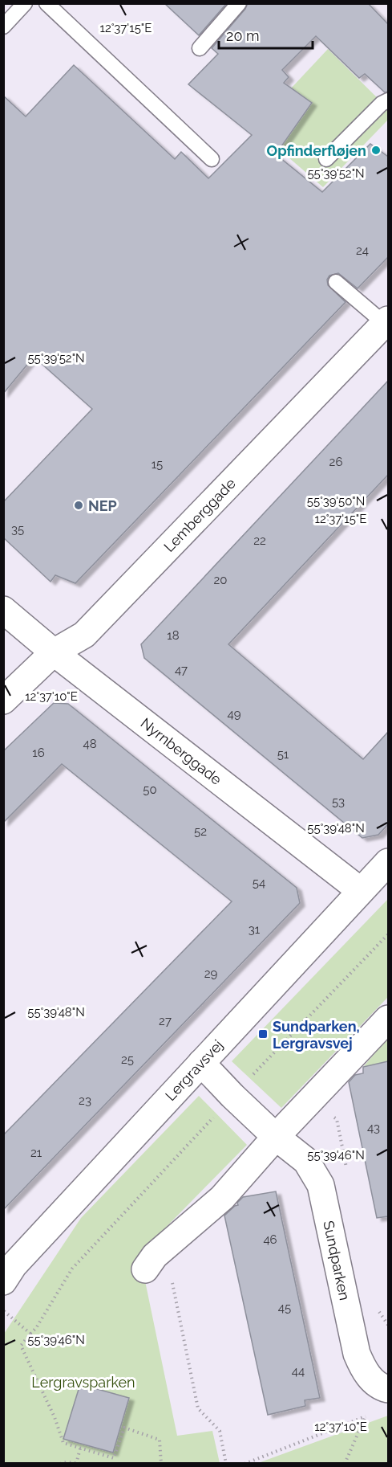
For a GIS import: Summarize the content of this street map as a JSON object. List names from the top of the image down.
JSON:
{
  "streets": {
    "street": [
      "Lemberggade",
      "Nyrnberggade",
      "Lergravsvej",
      "Sundparken"
    ]
  },
  "crossings": [
    ["Lemberggade", "Nyrnberggade"],
    ["Nyrnberggade", "Lergravsvej"],
    ["Lergravsvej", "Sundparken"]
  ],
  "parks": ["Lergravsparken"],
  "places": {
    "other": ["Opfinderfløjen", "NEP"],
    "transit": ["Sundparken, Lergravsvej"]
  },
  "house_numbers": [
    "24",
    "26",
    "15",
    "35",
    "22",
    "20",
    "18",
    "47",
    "49",
    "48",
    "16",
    "51",
    "50",
    "53",
    "52",
    "54",
    "31",
    "29",
    "27",
    "25",
    "23",
    "43",
    "21",
    "46",
    "45",
    "44"
  ],
  "scale_bar": "20 m",
  "coordinates": [
    "12°37'15\"E",
    "55°39'52\"N",
    "55°39'50\"N",
    "12°37'10\"E",
    "55°39'48\"N",
    "55°39'46\"N"
  ]
}
